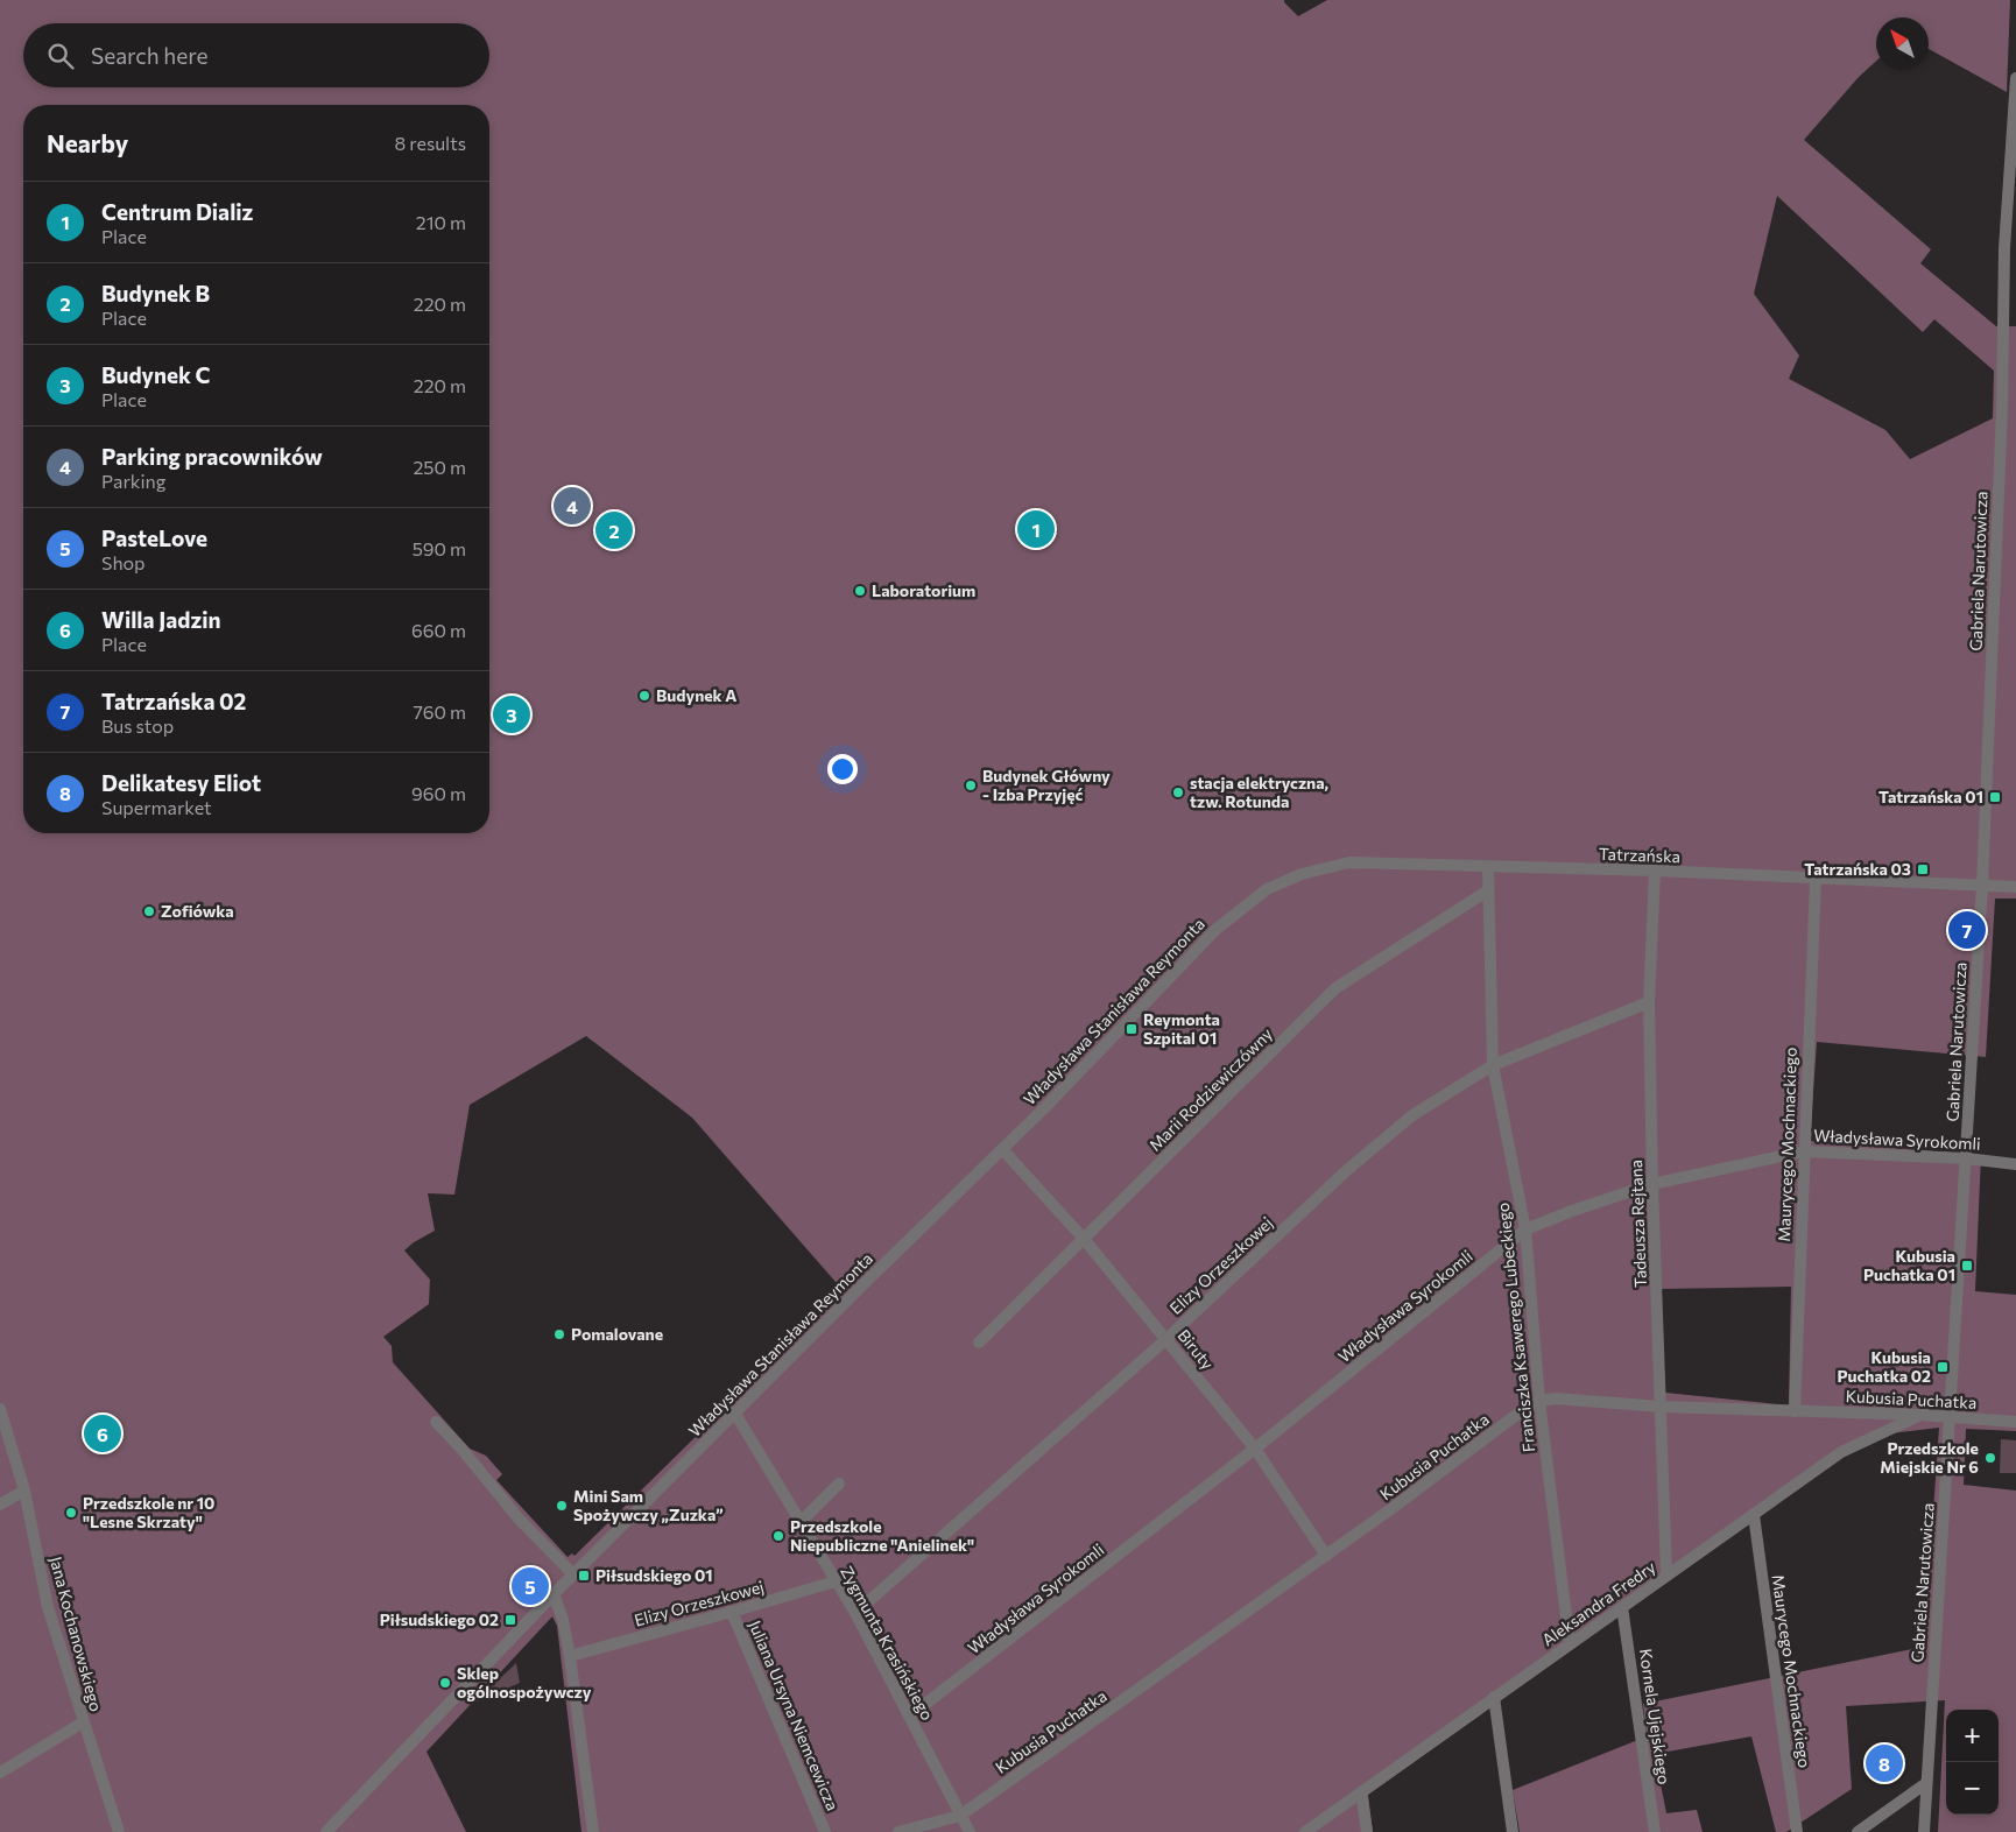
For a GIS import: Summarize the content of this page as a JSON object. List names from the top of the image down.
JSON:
{
  "streets": {
    "street": [
      "Gabriela Narutowicza",
      "Tatrzańska",
      "Władysława Stanisława Reymonta",
      "Marii Rodziewiczówny",
      "Władysława Syrokomli",
      "Maurycego Mochnackiego",
      "Tadeusza Rejtana",
      "Elizy Orzeszkowej",
      "Franciszka Ksawerego Lubeckiego",
      "Biruty",
      "Kubusia Puchatka",
      "Aleksandra Fredry",
      "Jana Kochanowskiego",
      "Zygmunta Krasińskiego",
      "Juliana Ursyna Niemcewicza",
      "Kornela Ujejskiego"
    ]
  },
  "crossings": [
    ["Gabriela Narutowicza", "Tatrzańska"],
    ["Gabriela Narutowicza", "Władysława Syrokomli"],
    ["Gabriela Narutowicza", "Kubusia Puchatka"],
    ["Tatrzańska", "Władysława Stanisława Reymonta"],
    ["Tatrzańska", "Maurycego Mochnackiego"],
    ["Tatrzańska", "Tadeusza Rejtana"],
    ["Tatrzańska", "Franciszka Ksawerego Lubeckiego"],
    ["Władysława Stanisława Reymonta", "Biruty"],
    ["Władysława Stanisława Reymonta", "Zygmunta Krasińskiego"],
    ["Marii Rodziewiczówny", "Franciszka Ksawerego Lubeckiego"],
    ["Marii Rodziewiczówny", "Biruty"],
    ["Władysława Syrokomli", "Maurycego Mochnackiego"],
    ["Władysława Syrokomli", "Tadeusza Rejtana"],
    ["Władysława Syrokomli", "Franciszka Ksawerego Lubeckiego"],
    ["Władysława Syrokomli", "Biruty"],
    ["Władysława Syrokomli", "Zygmunta Krasińskiego"],
    ["Maurycego Mochnackiego", "Kubusia Puchatka"],
    ["Maurycego Mochnackiego", "Aleksandra Fredry"],
    ["Tadeusza Rejtana", "Elizy Orzeszkowej"],
    ["Tadeusza Rejtana", "Kubusia Puchatka"],
    ["Tadeusza Rejtana", "Aleksandra Fredry"],
    ["Elizy Orzeszkowej", "Franciszka Ksawerego Lubeckiego"],
    ["Elizy Orzeszkowej", "Biruty"],
    ["Elizy Orzeszkowej", "Zygmunta Krasińskiego"],
    ["Elizy Orzeszkowej", "Juliana Ursyna Niemcewicza"],
    ["Franciszka Ksawerego Lubeckiego", "Kubusia Puchatka"],
    ["Franciszka Ksawerego Lubeckiego", "Aleksandra Fredry"],
    ["Biruty", "Kubusia Puchatka"],
    ["Kubusia Puchatka", "Aleksandra Fredry"],
    ["Kubusia Puchatka", "Zygmunta Krasińskiego"],
    ["Aleksandra Fredry", "Kornela Ujejskiego"]
  ],
  "places": {
    "other": [
      "Laboratorium",
      "Budynek A",
      "Budynek Główny - Izba Przyjęć",
      "stacja elektryczna, tzw. Rotunda",
      "Zofiówka",
      "Pomalovane",
      "Przedszkole Miejskie Nr 6",
      "Mini Sam Spożywczy „Zuzka”",
      "Przedszkole nr 10 \"Lesne Skrzaty\"",
      "Przedszkole Niepubliczne \"Anielinek\"",
      "Sklep ogólnospożywczy"
    ],
    "transit": [
      "Tatrzańska 01",
      "Tatrzańska 03",
      "Reymonta Szpital 01",
      "Kubusia Puchatka 01",
      "Kubusia Puchatka 02",
      "Piłsudskiego 01",
      "Piłsudskiego 02"
    ]
  },
  "north": "top left",
  "page": {
    "search": "Search here",
    "heading": ["Nearby", "8 results"],
    "list": [
      {
        "mark": "1",
        "name": "Centrum Dializ",
        "note": "Place",
        "value": "210 m"
      },
      {
        "mark": "2",
        "name": "Budynek B",
        "note": "Place",
        "value": "220 m"
      },
      {
        "mark": "3",
        "name": "Budynek C",
        "note": "Place",
        "value": "220 m"
      },
      {
        "mark": "4",
        "name": "Parking pracowników",
        "note": "Parking",
        "value": "250 m"
      },
      {
        "mark": "5",
        "name": "PasteLove",
        "note": "Shop",
        "value": "590 m"
      },
      {
        "mark": "6",
        "name": "Willa Jadzin",
        "note": "Place",
        "value": "660 m"
      },
      {
        "mark": "7",
        "name": "Tatrzańska 02",
        "note": "Bus stop",
        "value": "760 m"
      },
      {
        "mark": "8",
        "name": "Delikatesy Eliot",
        "note": "Supermarket",
        "value": "960 m"
      }
    ],
    "pins": [
      "4",
      "1",
      "2",
      "3",
      "7",
      "6",
      "5",
      "8"
    ],
    "map_buttons": ["+", "−"]
  }
}
